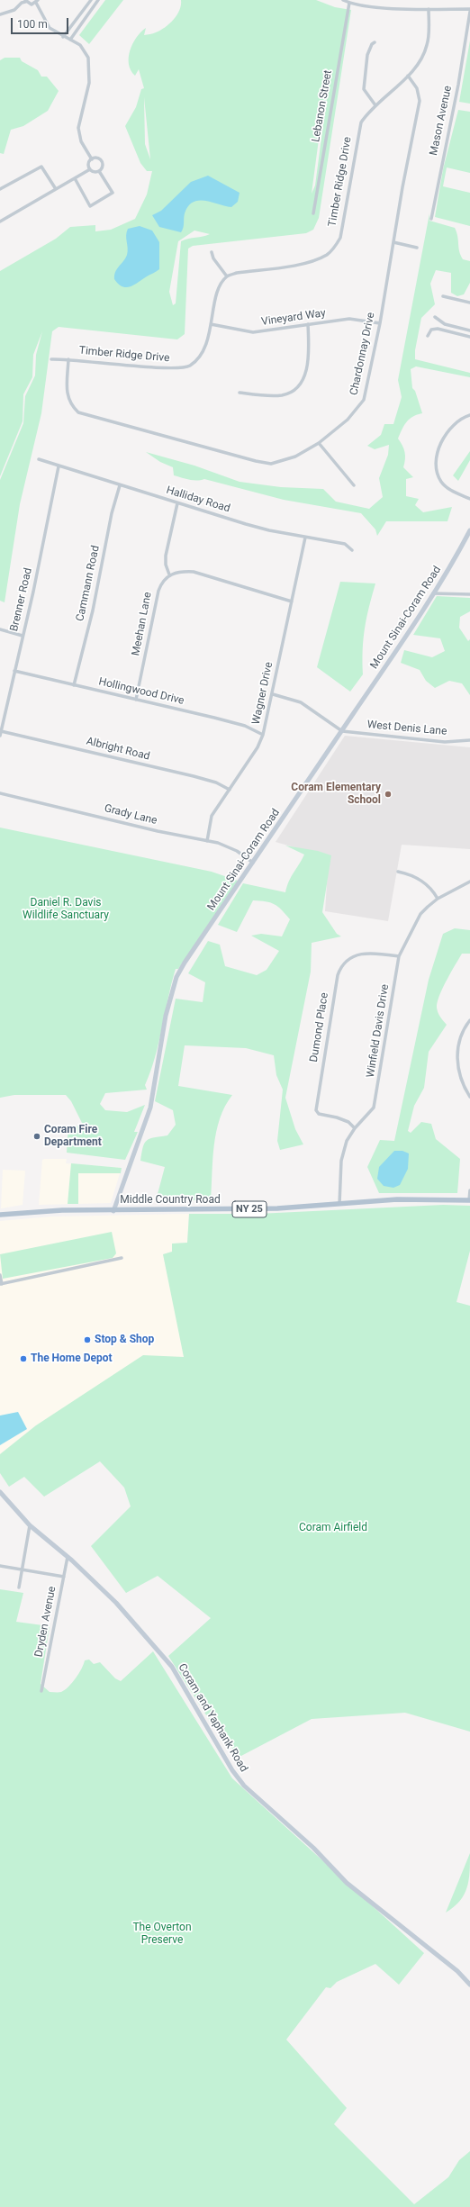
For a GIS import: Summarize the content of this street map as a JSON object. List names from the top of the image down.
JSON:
{
  "streets": {
    "main road": [
      "Mount Sinai-Coram Road",
      "Middle Country Road",
      "NY 25",
      "Coram and Yaphank Road"
    ],
    "street": [
      "Lebanon Street",
      "Mason Avenue",
      "Timber Ridge Drive",
      "Vineyard Way",
      "Chardonnay Drive",
      "Halliday Road",
      "Cammann Road",
      "Brenner Road",
      "Meehan Lane",
      "Hollingwood Drive",
      "Wagner Drive",
      "West Denis Lane",
      "Albright Road",
      "Grady Lane",
      "Dumond Place",
      "Winfield Davis Drive",
      "Dryden Avenue"
    ]
  },
  "crossings": [
    ["Timber Ridge Drive", "Vineyard Way"],
    ["Timber Ridge Drive", "Chardonnay Drive"],
    ["Vineyard Way", "Chardonnay Drive"],
    ["Halliday Road", "Cammann Road"],
    ["Halliday Road", "Brenner Road"],
    ["Halliday Road", "Wagner Drive"],
    ["Cammann Road", "Hollingwood Drive"],
    ["Brenner Road", "Hollingwood Drive"],
    ["Brenner Road", "Albright Road"],
    ["Mount Sinai-Coram Road", "West Denis Lane"],
    ["Mount Sinai-Coram Road", "Grady Lane"],
    ["Mount Sinai-Coram Road", "Middle Country Road"],
    ["Meehan Lane", "Hollingwood Drive"],
    ["Hollingwood Drive", "Wagner Drive"],
    ["Wagner Drive", "Albright Road"],
    ["Wagner Drive", "Grady Lane"],
    ["Dumond Place", "Winfield Davis Drive"],
    ["Winfield Davis Drive", "Middle Country Road"],
    ["Dryden Avenue", "Coram and Yaphank Road"]
  ],
  "parks": ["Daniel R. Davis Wildlife Sanctuary", "Coram Airfield", "The Overton Preserve"],
  "places": [
    "Coram Elementary School",
    "Coram Fire Department",
    "Stop & Shop",
    "The Home Depot"
  ],
  "scale_bar": "100 m"
}
